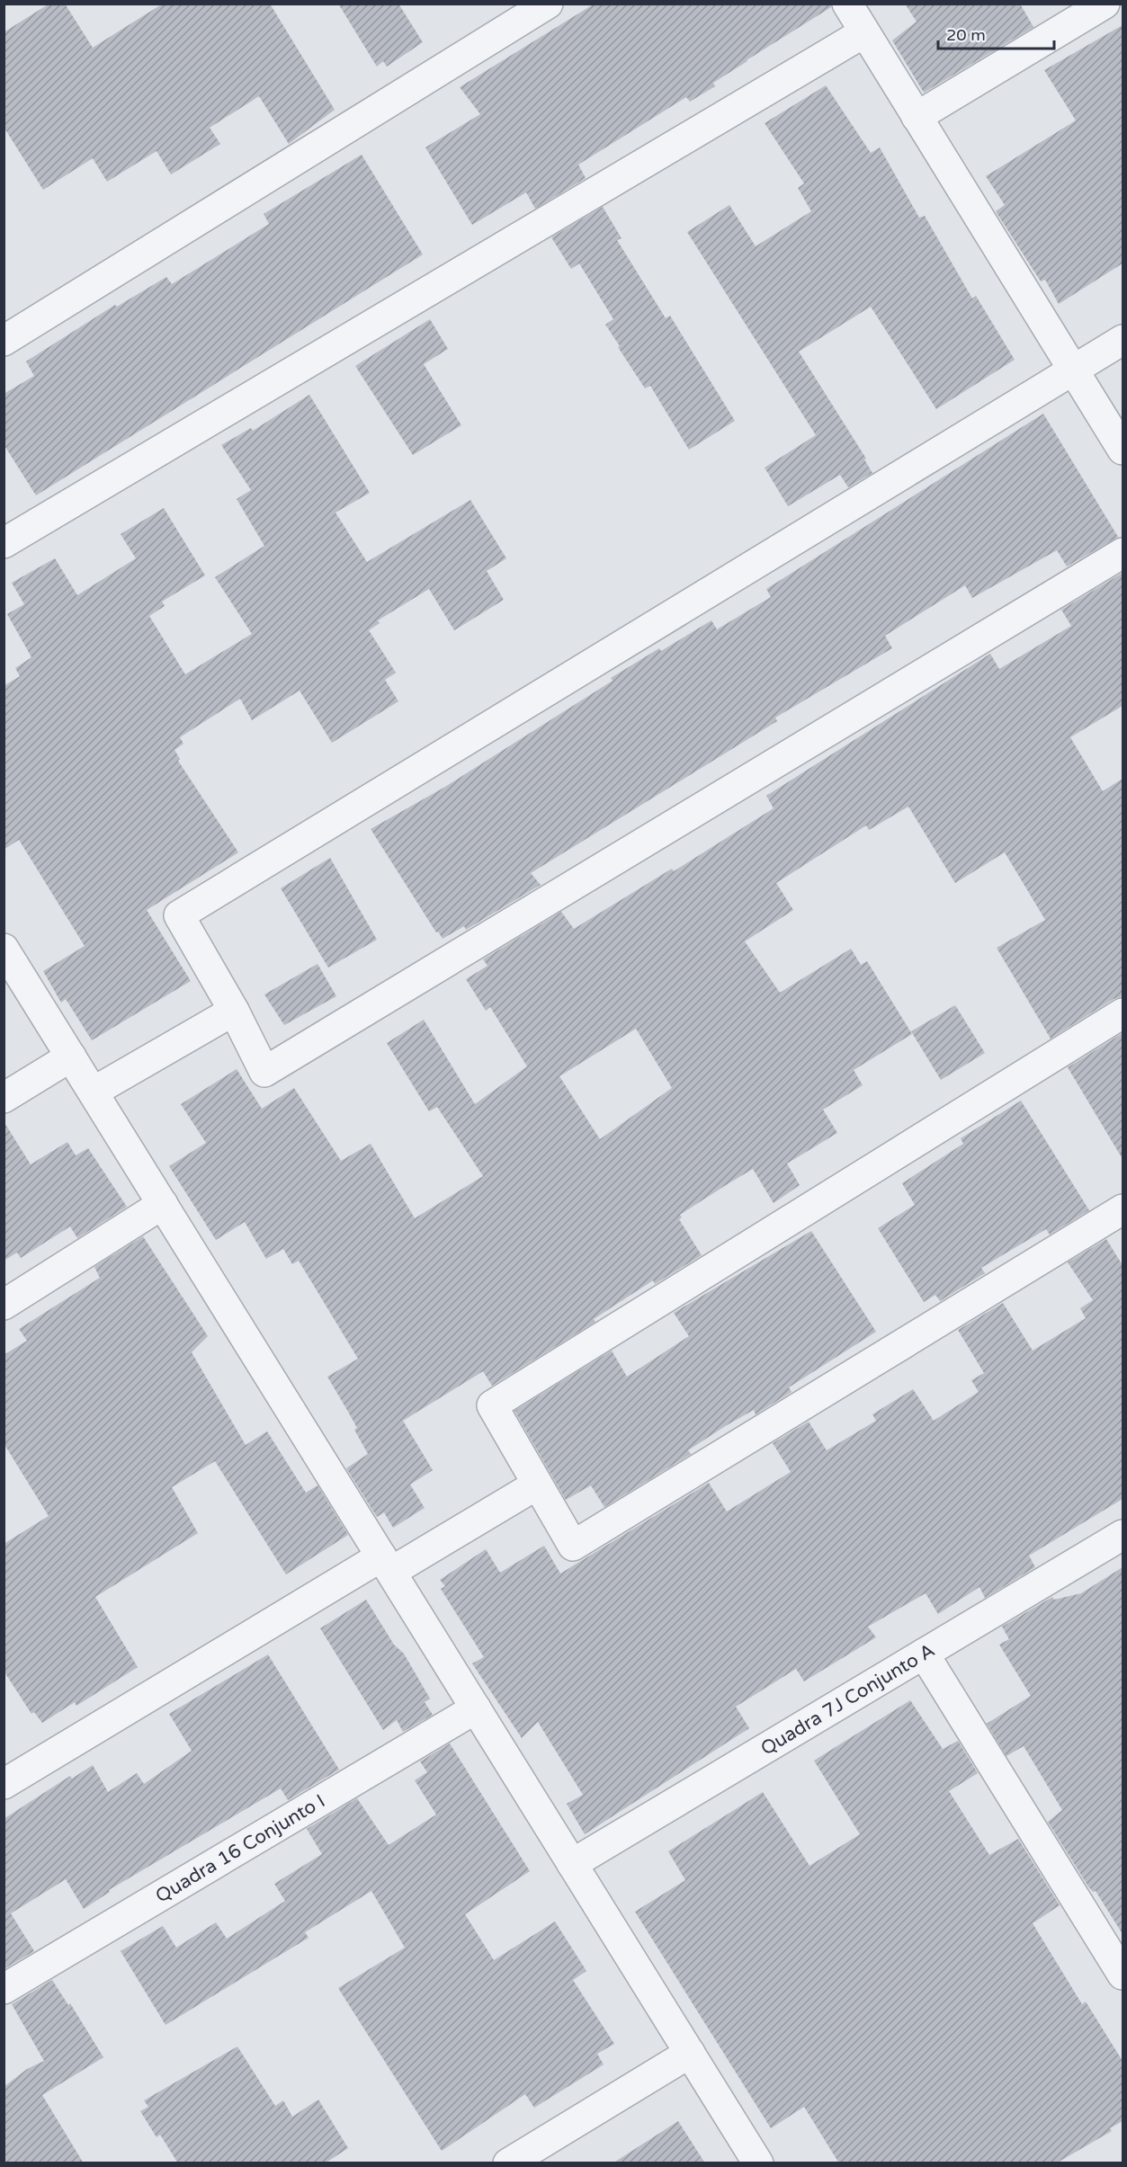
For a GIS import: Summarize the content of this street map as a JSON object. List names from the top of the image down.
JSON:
{
  "streets": {
    "street": ["Quadra 7J Conjunto A", "Quadra 16 Conjunto I"]
  },
  "scale_bar": "20 m"
}
